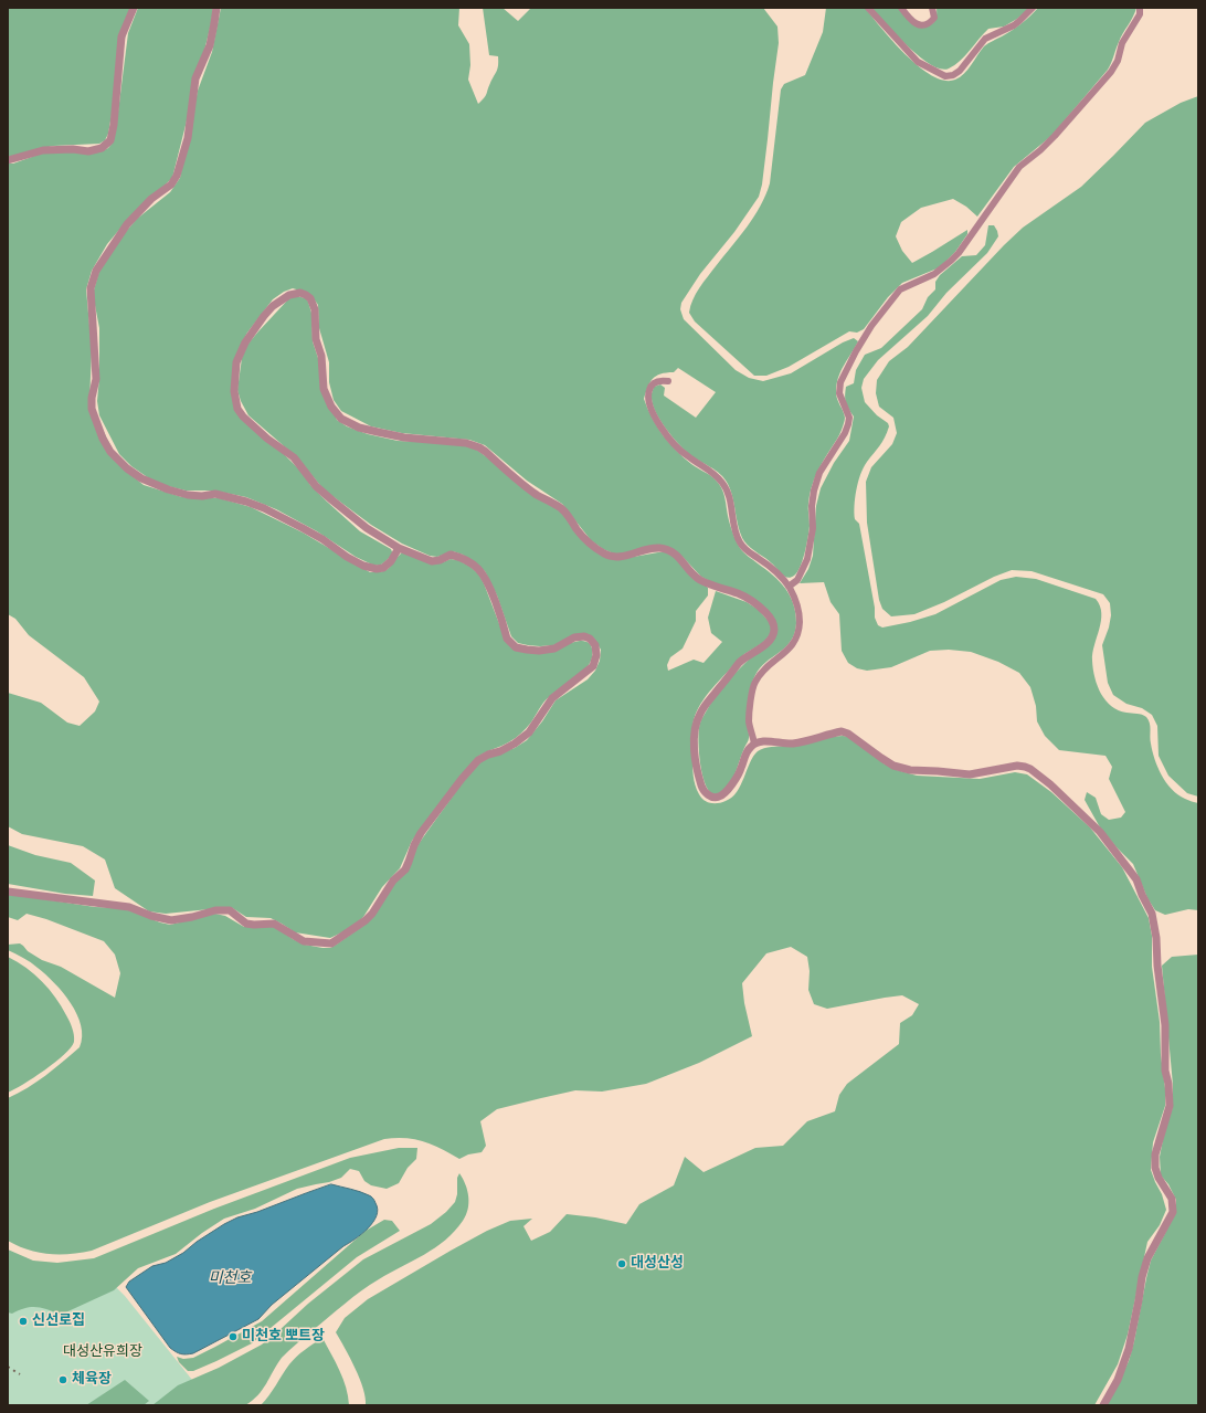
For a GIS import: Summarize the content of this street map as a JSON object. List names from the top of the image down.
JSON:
{
  "water": ["미천호"],
  "parks": ["대성산유희장"],
  "places": [
    "대성산성",
    "신선로집",
    "미천호 뽀트장",
    "체육장"
  ]
}
